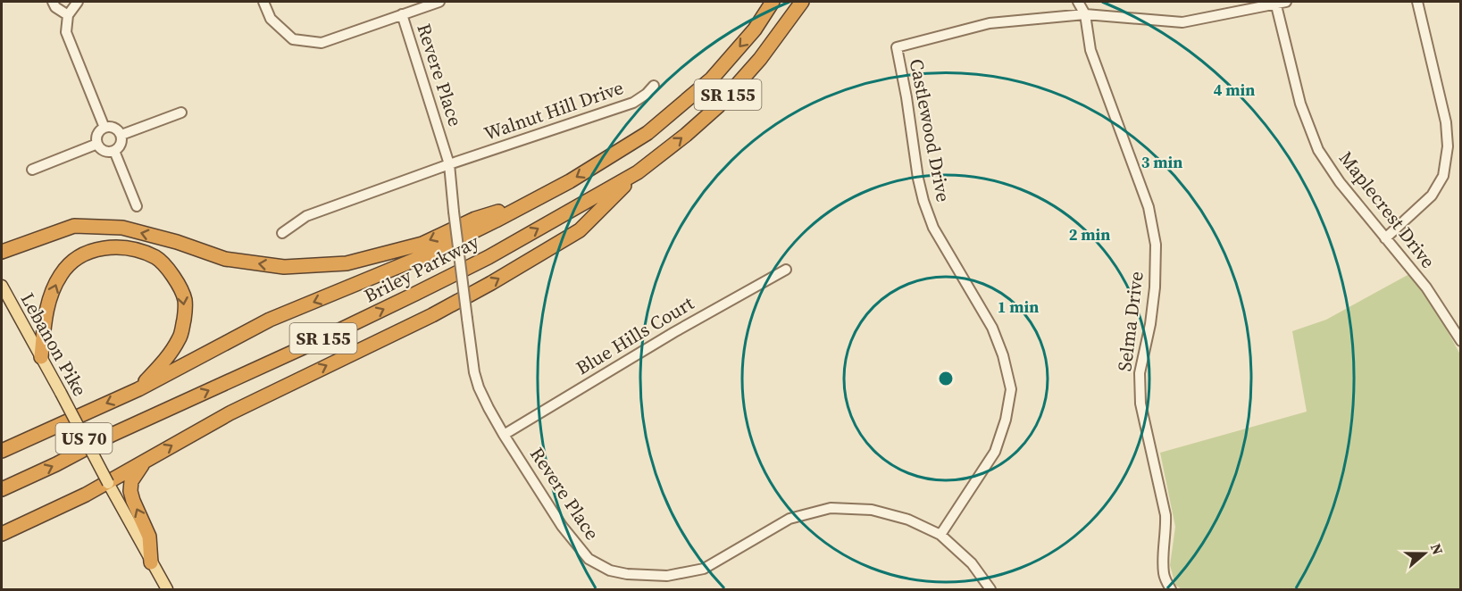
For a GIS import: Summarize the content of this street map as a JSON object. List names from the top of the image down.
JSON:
{
  "streets": {
    "highway": ["SR 155", "Briley Parkway"],
    "main road": ["Lebanon Pike", "US 70"],
    "street": [
      "Revere Place",
      "Walnut Hill Drive",
      "Castlewood Drive",
      "Maplecrest Drive",
      "Selma Drive",
      "Blue Hills Court"
    ]
  },
  "crossings": [
    ["Revere Place", "Walnut Hill Drive"],
    ["Revere Place", "Castlewood Drive"],
    ["Revere Place", "Blue Hills Court"],
    ["Castlewood Drive", "Selma Drive"]
  ],
  "north": "right",
  "rings": [
    "4 min",
    "3 min",
    "2 min",
    "1 min"
  ]
}
